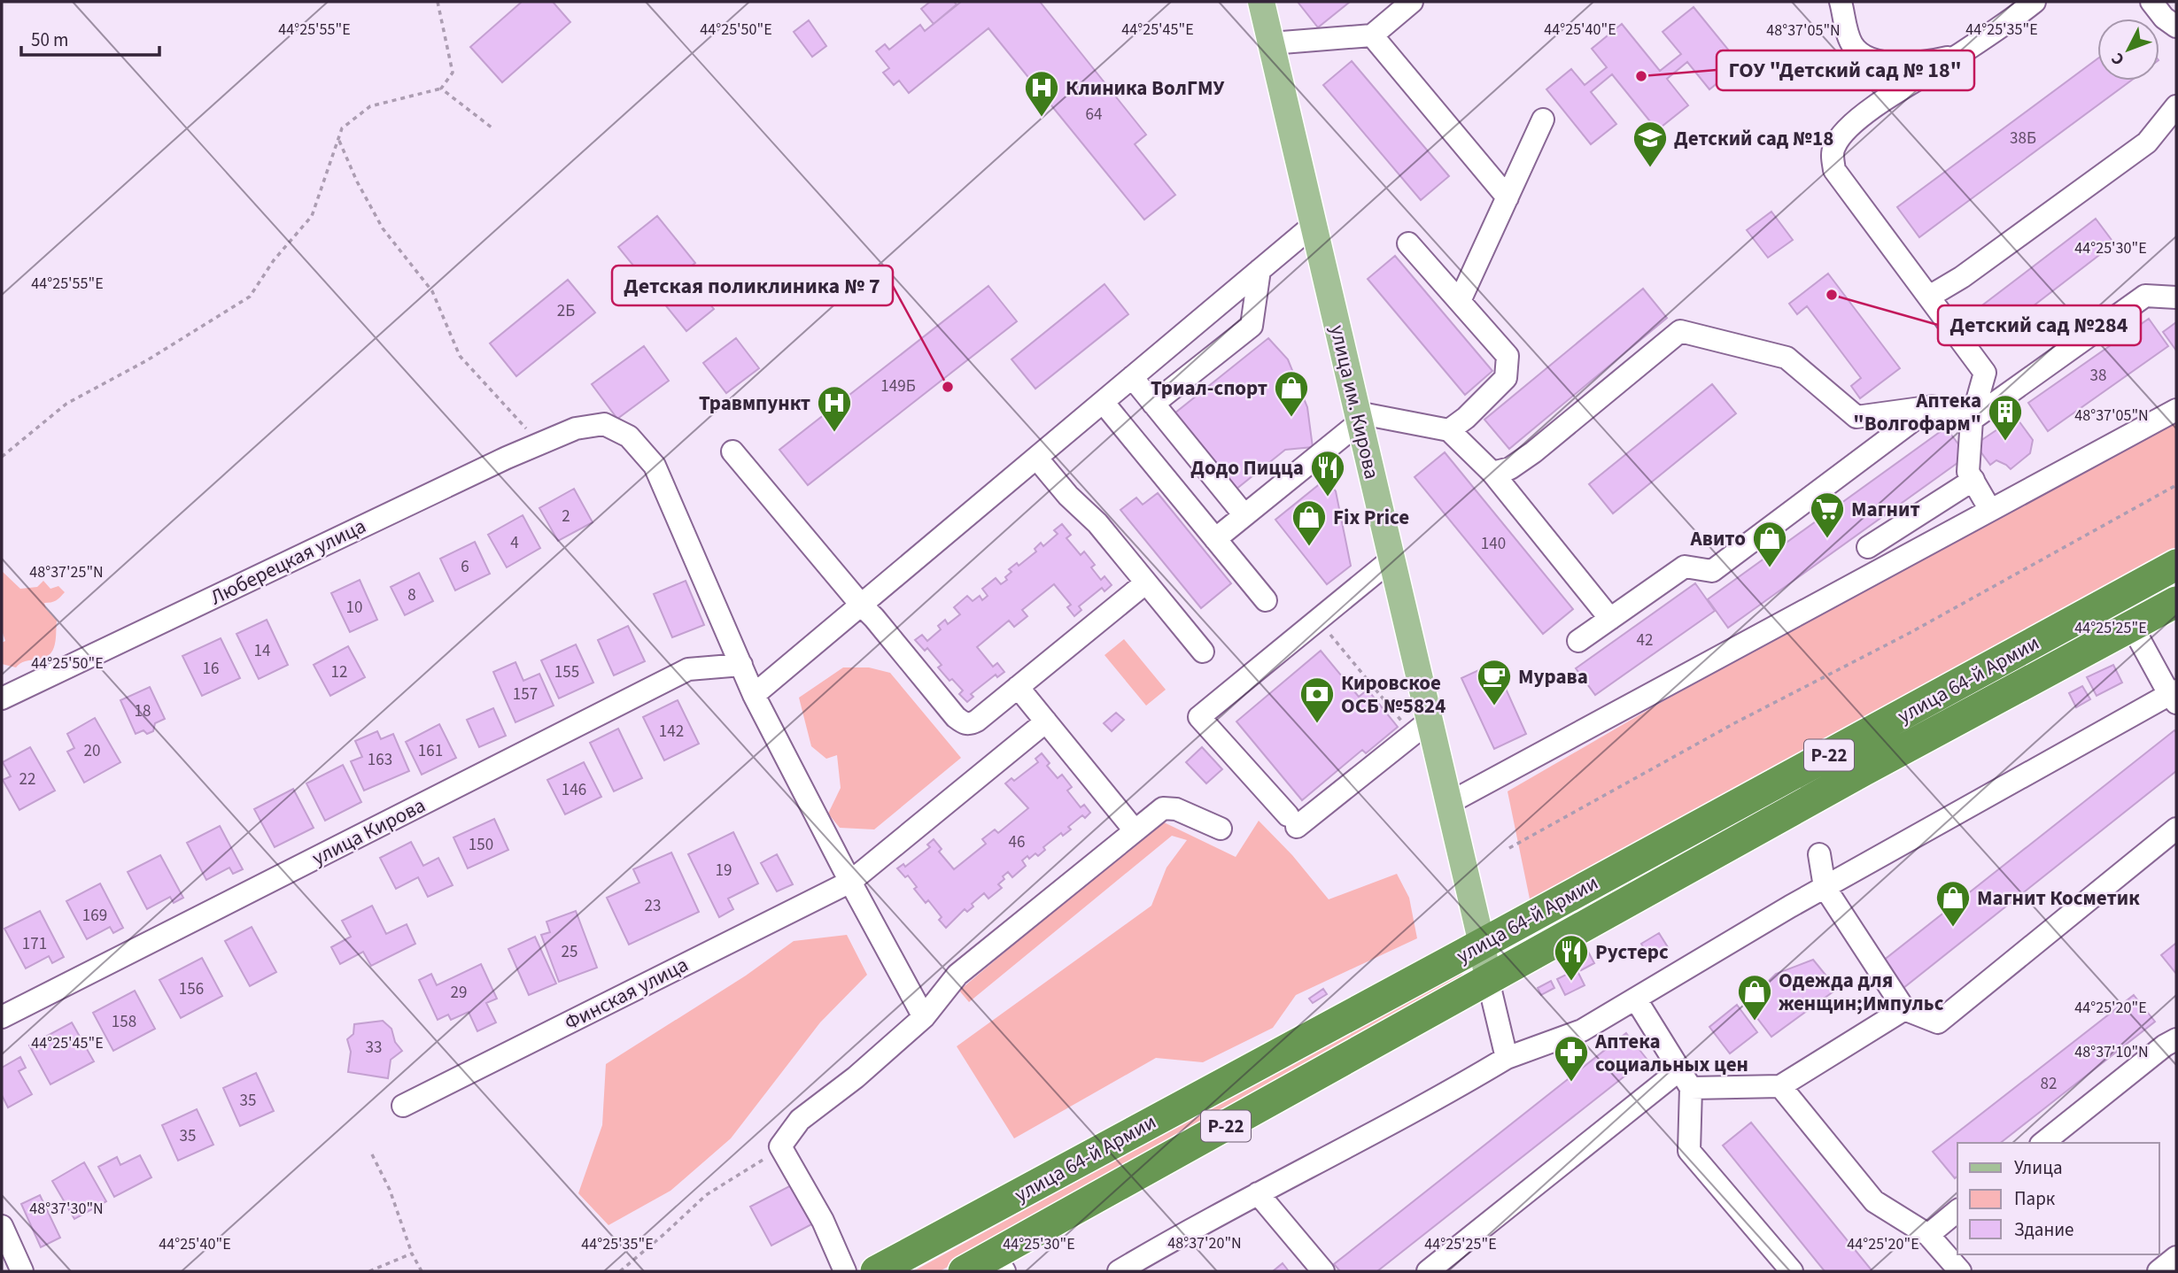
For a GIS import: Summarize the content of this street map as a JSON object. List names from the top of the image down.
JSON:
{
  "streets": {
    "highway": ["улица 64-й Армии", "Р-22"],
    "main road": ["улица им. Кирова"],
    "street": ["Люберецкая улица", "улица Кирова", "Финская улица"]
  },
  "crossings": [
    ["улица им. Кирова", "улица 64-й Армии"],
    ["Люберецкая улица", "улица Кирова"],
    ["Люберецкая улица", "Финская улица"]
  ],
  "places": {
    "other": ["ГОУ \"Детский сад № 18\"", "Детский сад №284", "Детская поликлиника № 7"],
    "hospital": ["Клиника ВолГМУ", "Травмпункт"],
    "school or university": ["Детский сад №18"],
    "shop": [
      "Триал-спорт",
      "Fix Price",
      "Авито",
      "Магнит Косметик",
      "Одежда для женщин;Импульс"
    ],
    "building": ["Аптека \"Волгофарм\""],
    "restaurant": ["Додо Пицца", "Рустерс"],
    "supermarket": ["Магнит"],
    "cafe": ["Мурава"],
    "bank": ["Кировское ОСБ №5824"],
    "pharmacy": ["Аптека социальных цен"]
  },
  "house_numbers": [
    "64",
    "38Б",
    "2Б",
    "38",
    "149Б",
    "2",
    "4",
    "140",
    "6",
    "8",
    "10",
    "42",
    "14",
    "16",
    "12",
    "155",
    "157",
    "18",
    "142",
    "20",
    "161",
    "163",
    "22",
    "146",
    "46",
    "150",
    "19",
    "23",
    "169",
    "171",
    "25",
    "156",
    "29",
    "158",
    "33",
    "82",
    "35",
    "35"
  ],
  "legend": ["Улица", "Парк", "Здание"],
  "scale_bar": "50 m",
  "north": "bottom left",
  "coordinates": [
    "44°25'55\"E",
    "44°25'50\"E",
    "44°25'45\"E",
    "44°25'40\"E",
    "44°25'35\"E",
    "48°37'05\"N",
    "44°25'30\"E",
    "48°37'25\"N",
    "44°25'25\"E",
    "44°25'20\"E",
    "48°37'10\"N",
    "48°37'30\"N",
    "48°37'20\"N"
  ]
}
